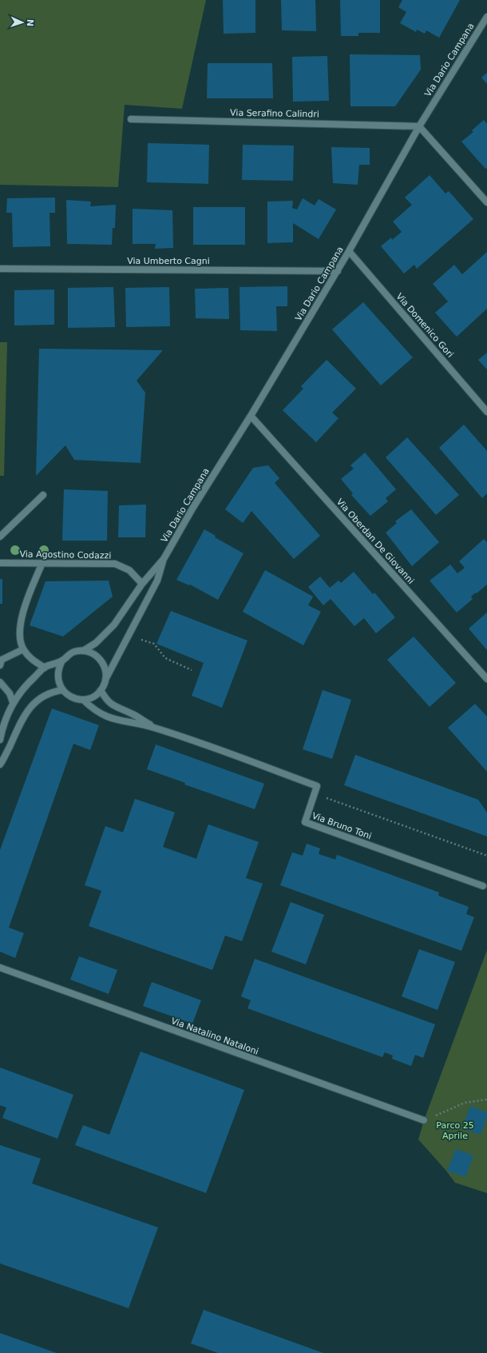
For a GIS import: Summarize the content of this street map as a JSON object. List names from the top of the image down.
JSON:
{
  "streets": {
    "street": [
      "Via Dario Campana",
      "Via Serafino Calindri",
      "Via Umberto Cagni",
      "Via Domenico Gori",
      "Via Oberdan De Giovanni",
      "Via Agostino Codazzi",
      "Via Bruno Toni",
      "Via Natalino Nataloni"
    ]
  },
  "crossings": [
    ["Via Dario Campana", "Via Serafino Calindri"],
    ["Via Dario Campana", "Via Umberto Cagni"],
    ["Via Dario Campana", "Via Domenico Gori"],
    ["Via Dario Campana", "Via Oberdan De Giovanni"],
    ["Via Dario Campana", "Via Agostino Codazzi"]
  ],
  "parks": ["Parco 25 Aprile"],
  "north": "right"
}
